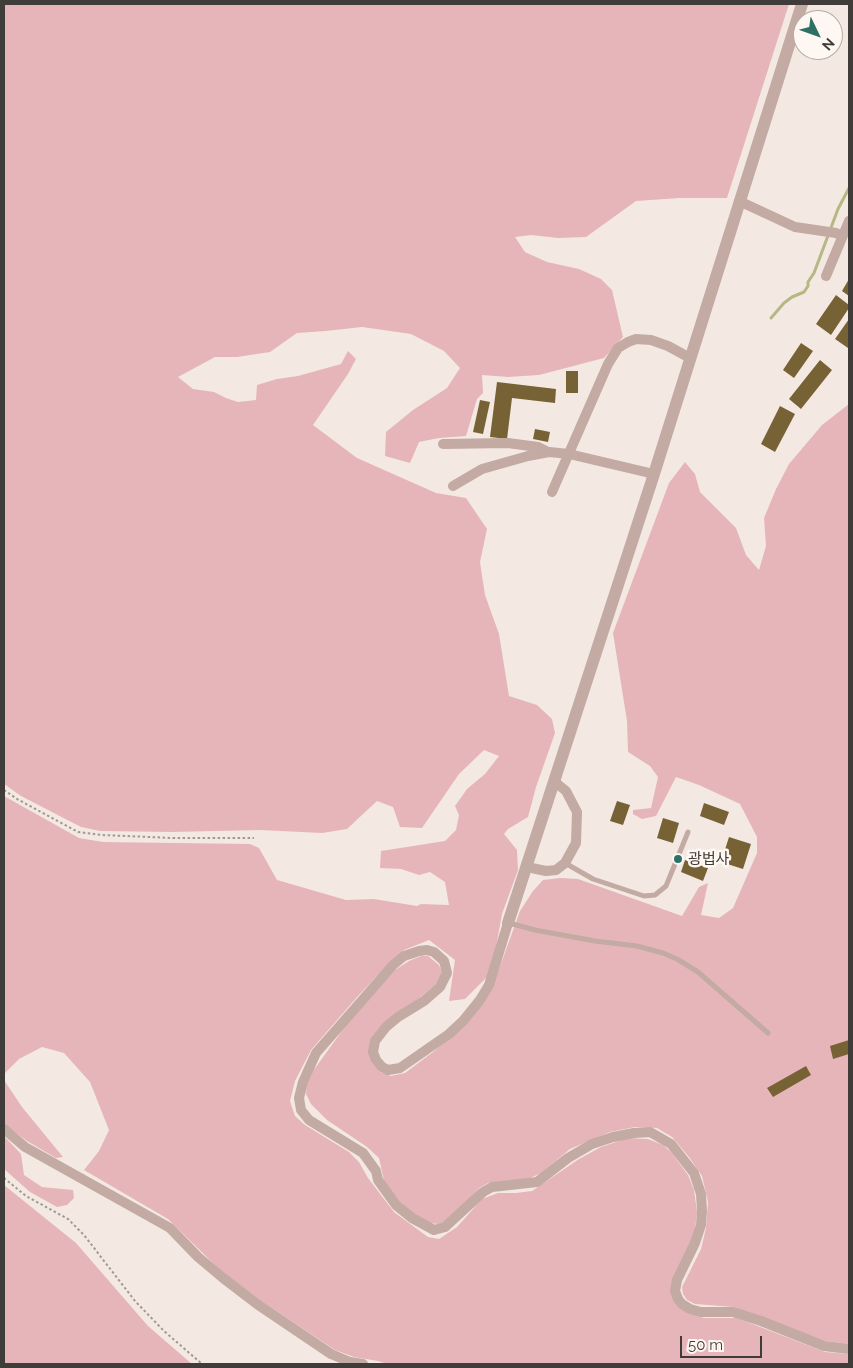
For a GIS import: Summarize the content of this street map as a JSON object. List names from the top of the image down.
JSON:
{
  "places": ["광법사"],
  "scale_bar": "50 m",
  "north": "bottom right"
}
